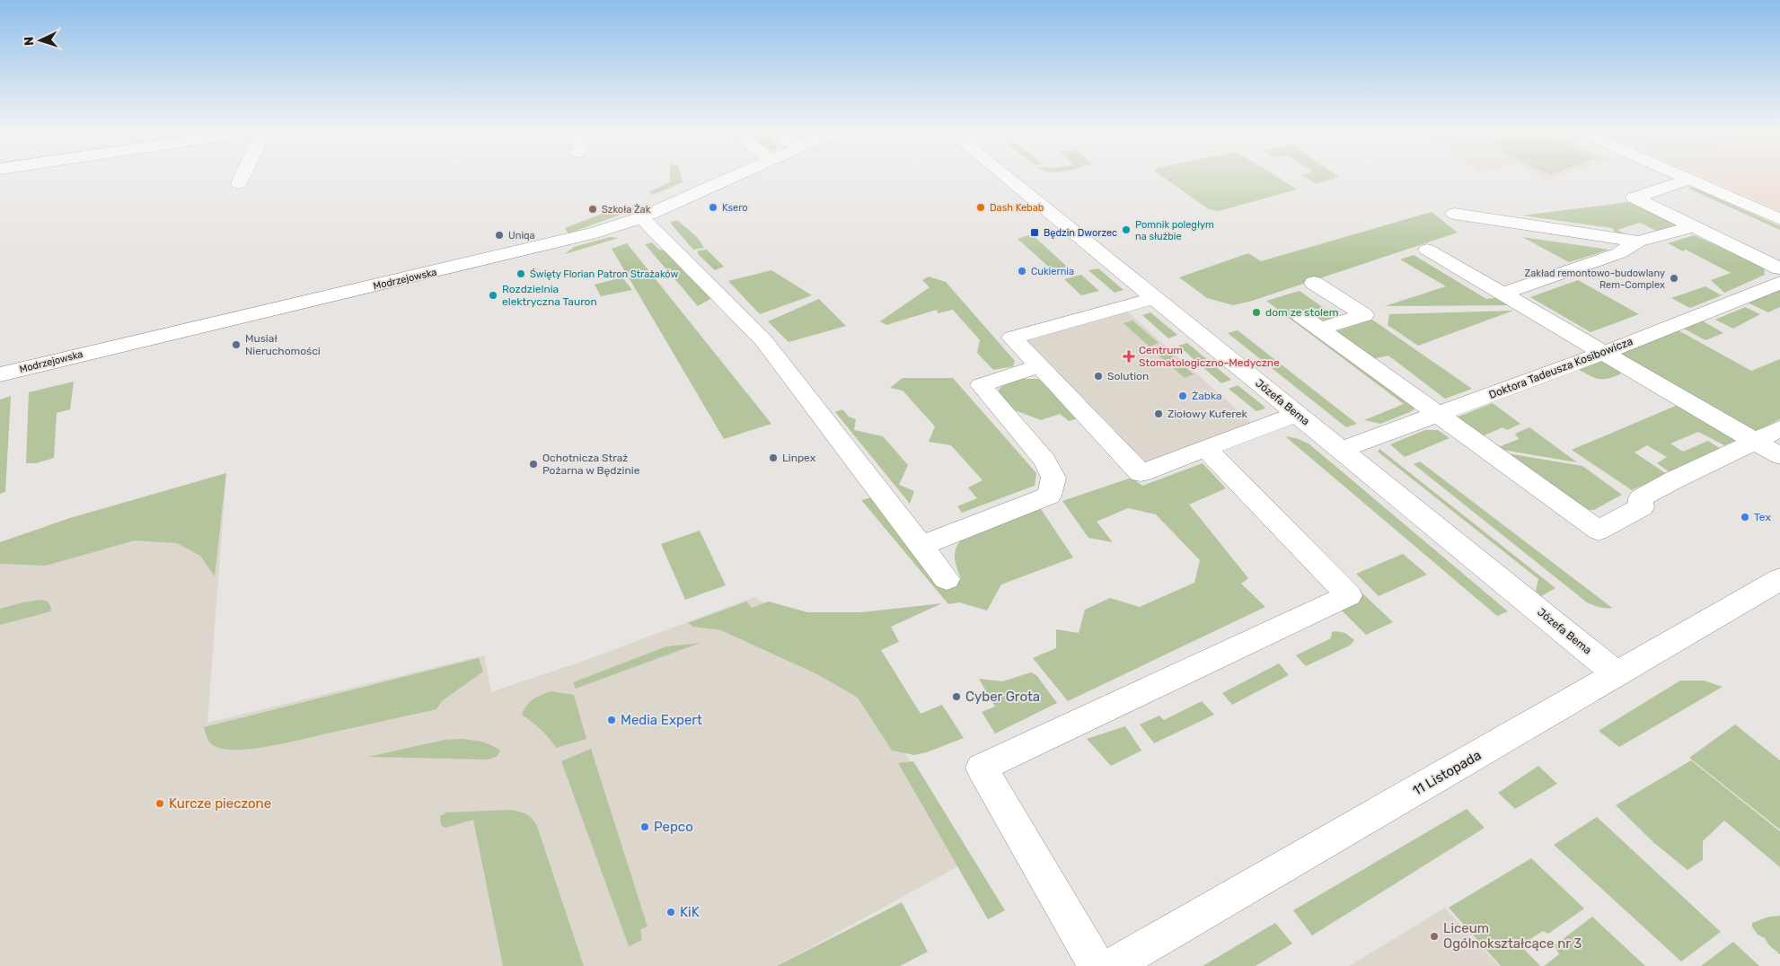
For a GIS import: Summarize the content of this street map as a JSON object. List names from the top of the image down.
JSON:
{
  "streets": {
    "street": [
      "Modrzejowska",
      "Doktora Tadeusza Kosibowicza",
      "Józefa Bema",
      "11 Listopada"
    ]
  },
  "crossings": [
    ["Doktora Tadeusza Kosibowicza", "Józefa Bema"],
    ["Józefa Bema", "11 Listopada"]
  ],
  "places": {
    "other": [
      "Ksero",
      "Dash Kebab",
      "Szkoła Żak",
      "Pomnik poległym na służbie",
      "Uniqa",
      "Cukiernia",
      "Święty Florian Patron Strażaków",
      "Zakład remontowo-budowlany Rem-Complex",
      "Rozdzielnia elektryczna Tauron",
      "dom ze stolem",
      "Musiał Nieruchomości",
      "Solution",
      "Żabka",
      "Ziołowy Kuferek",
      "Linpex",
      "Ochotnicza Straż Pożarna w Będzinie",
      "Tex",
      "Cyber Grota",
      "Media Expert",
      "Kurcze pieczone",
      "Pepco",
      "KiK",
      "Liceum Ogólnokształcące nr 3"
    ],
    "transit": ["Będzin Dworzec"],
    "health": ["Centrum Stomatologiczno-Medyczne"]
  },
  "north": "left"
}
